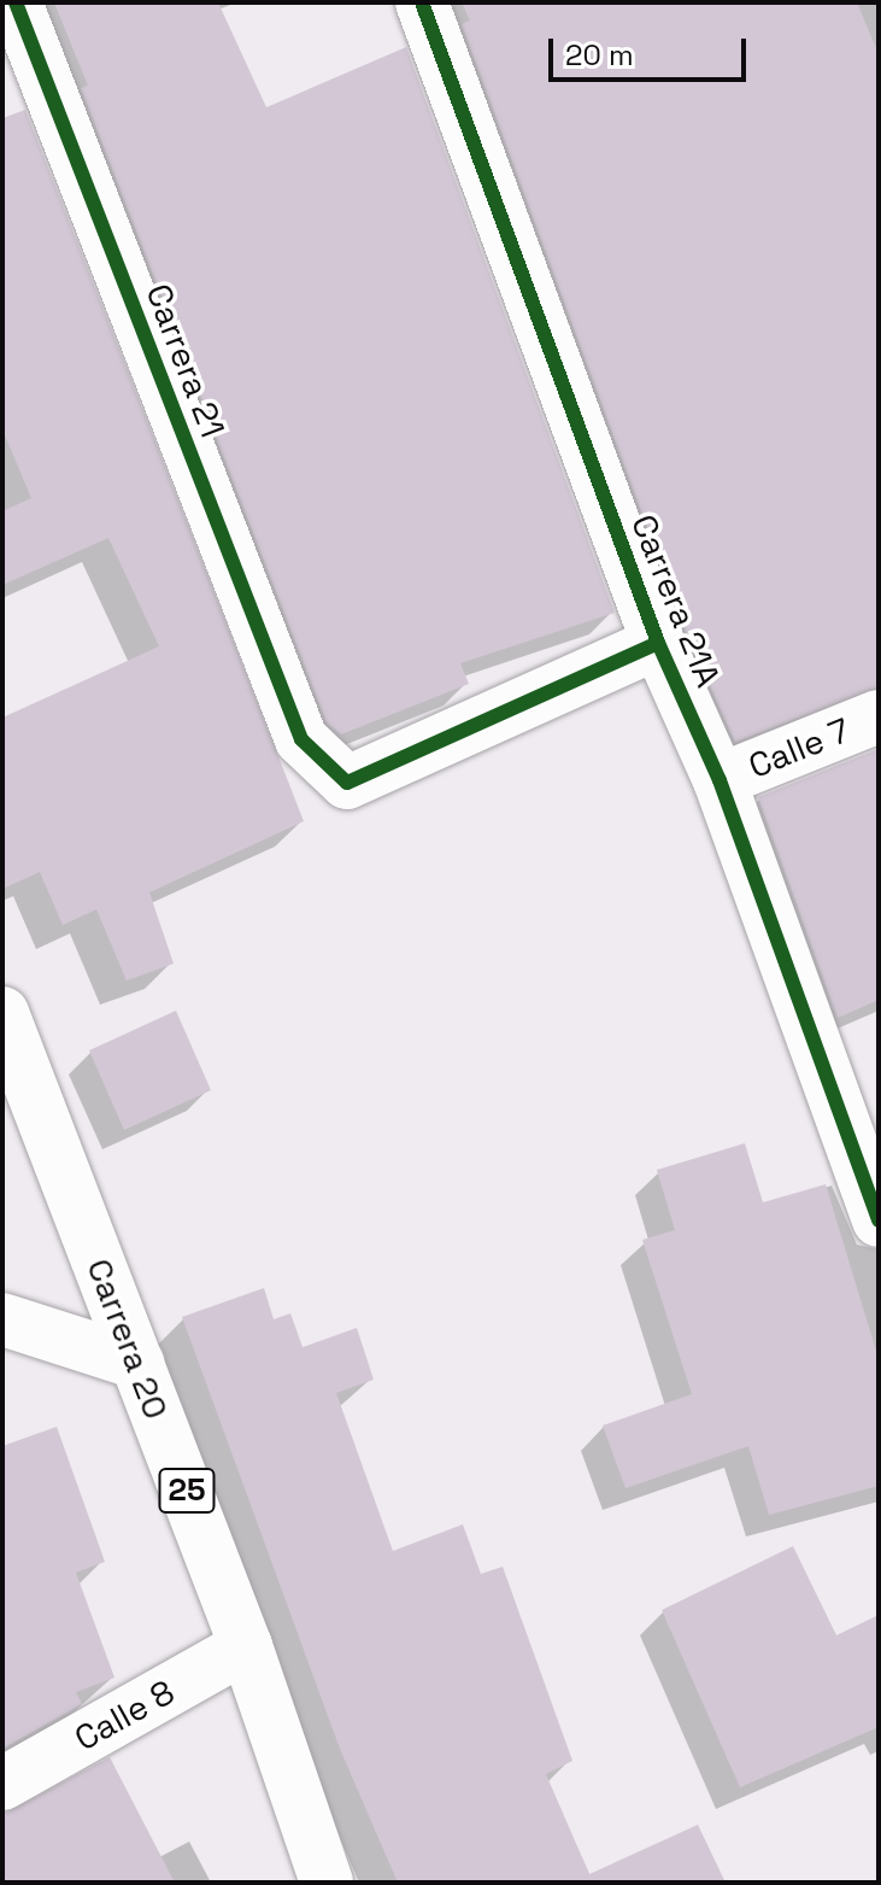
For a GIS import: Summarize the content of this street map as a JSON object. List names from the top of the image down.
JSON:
{
  "streets": {
    "street": [
      "Carrera 21",
      "Carrera 21A",
      "Calle 7",
      "Carrera 20",
      "25",
      "Calle 8"
    ]
  },
  "crossings": [
    ["Carrera 21", "Carrera 21A"],
    ["Carrera 21A", "Calle 7"],
    ["Carrera 20", "Calle 8"]
  ],
  "scale_bar": "20 m"
}
